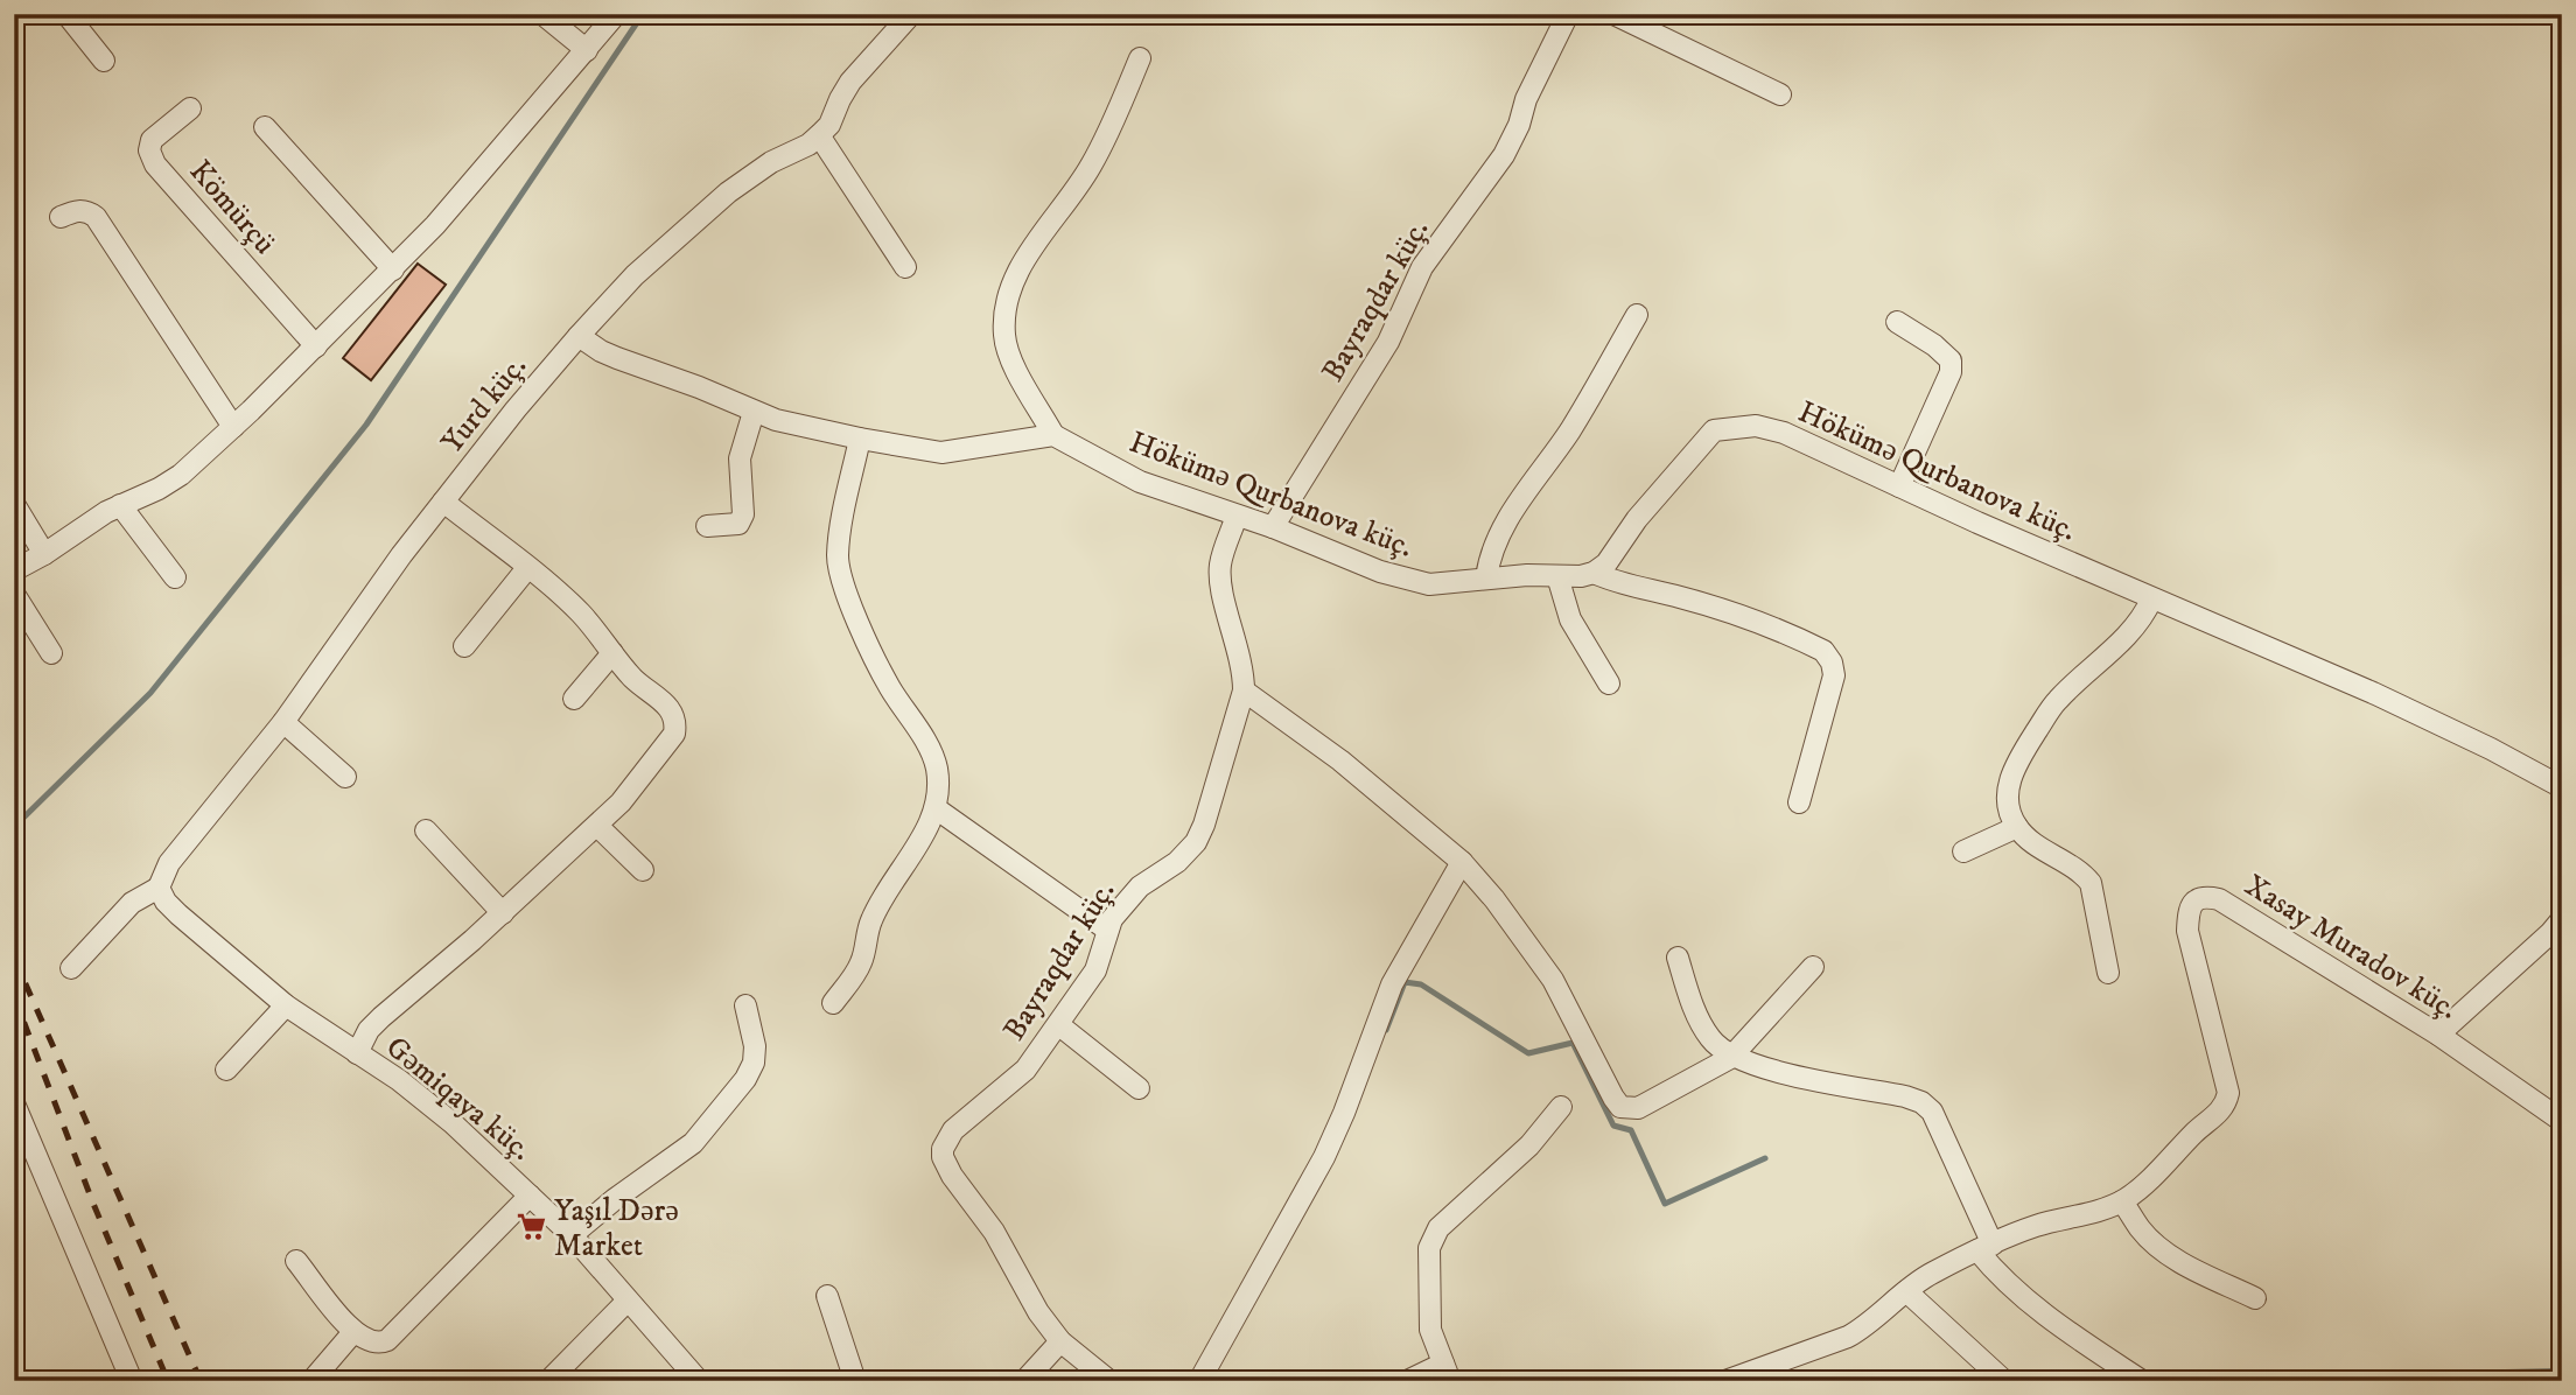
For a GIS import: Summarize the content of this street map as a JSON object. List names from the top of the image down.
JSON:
{
  "streets": {
    "street": [
      "Kömürçü",
      "Bayraqdar küç.",
      "Yurd küç.",
      "Hökümə Qurbanova küç.",
      "Xasay Muradov küç.",
      "Gəmiqaya küç."
    ]
  },
  "crossings": [
    ["Bayraqdar küç.", "Hökümə Qurbanova küç."],
    ["Yurd küç.", "Gəmiqaya küç."]
  ],
  "places": {
    "supermarket": ["Yaşıl Dərə Market"]
  }
}
